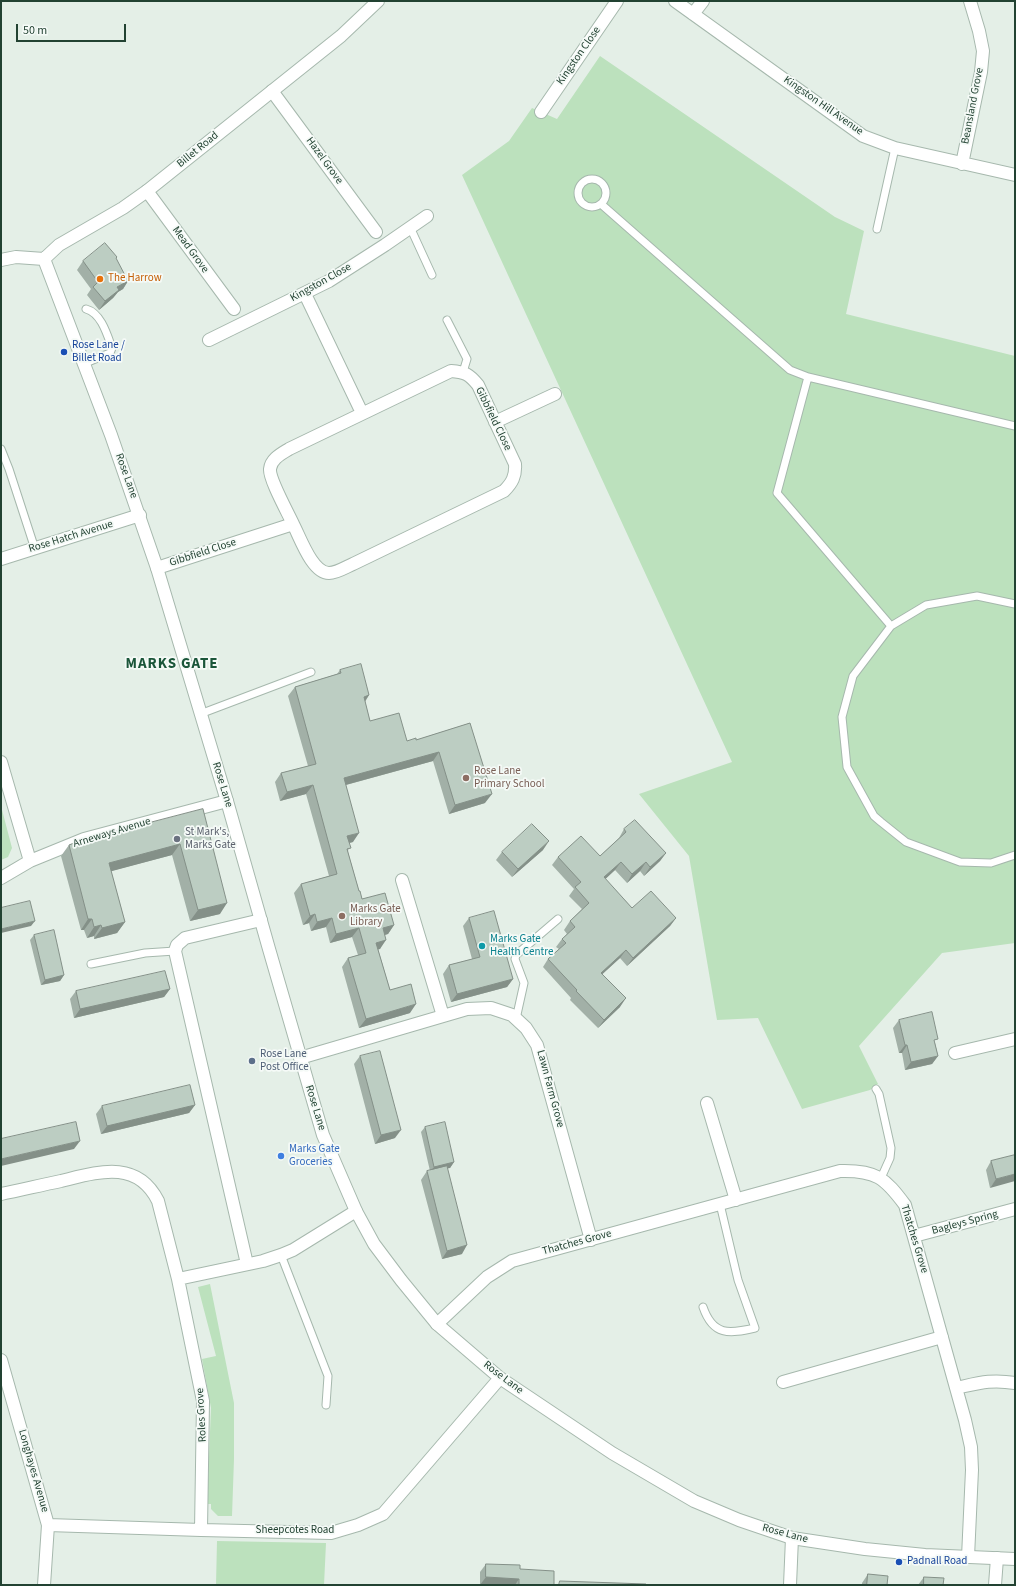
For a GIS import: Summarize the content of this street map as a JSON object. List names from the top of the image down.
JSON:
{
  "streets": {
    "street": [
      "Kingston Close",
      "Kingston Hill Avenue",
      "Beansland Grove",
      "Billet Road",
      "Hazel Grove",
      "Mead Grove",
      "Gibbfield Close",
      "Rose Lane",
      "Rose Hatch Avenue",
      "Arneways Avenue",
      "Lawn Farm Grove",
      "Bagleys Spring",
      "Thatches Grove",
      "Roles Grove",
      "Longhayes Avenue",
      "Sheepcotes Road"
    ]
  },
  "crossings": [
    ["Kingston Hill Avenue", "Beansland Grove"],
    ["Billet Road", "Hazel Grove"],
    ["Billet Road", "Mead Grove"],
    ["Billet Road", "Rose Lane"],
    ["Gibbfield Close", "Rose Lane"],
    ["Rose Lane", "Rose Hatch Avenue"],
    ["Rose Lane", "Arneways Avenue"],
    ["Rose Lane", "Lawn Farm Grove"],
    ["Rose Lane", "Thatches Grove"],
    ["Rose Lane", "Sheepcotes Road"],
    ["Lawn Farm Grove", "Thatches Grove"],
    ["Bagleys Spring", "Thatches Grove"],
    ["Roles Grove", "Sheepcotes Road"],
    ["Longhayes Avenue", "Sheepcotes Road"]
  ],
  "districts": ["MARKS GATE"],
  "places": [
    "The Harrow",
    "Rose Lane / Billet Road",
    "Rose Lane Primary School",
    "St Mark's, Marks Gate",
    "Marks Gate Library",
    "Marks Gate Health Centre",
    "Rose Lane Post Office",
    "Marks Gate Groceries",
    "Padnall Road"
  ],
  "scale_bar": "50 m"
}
